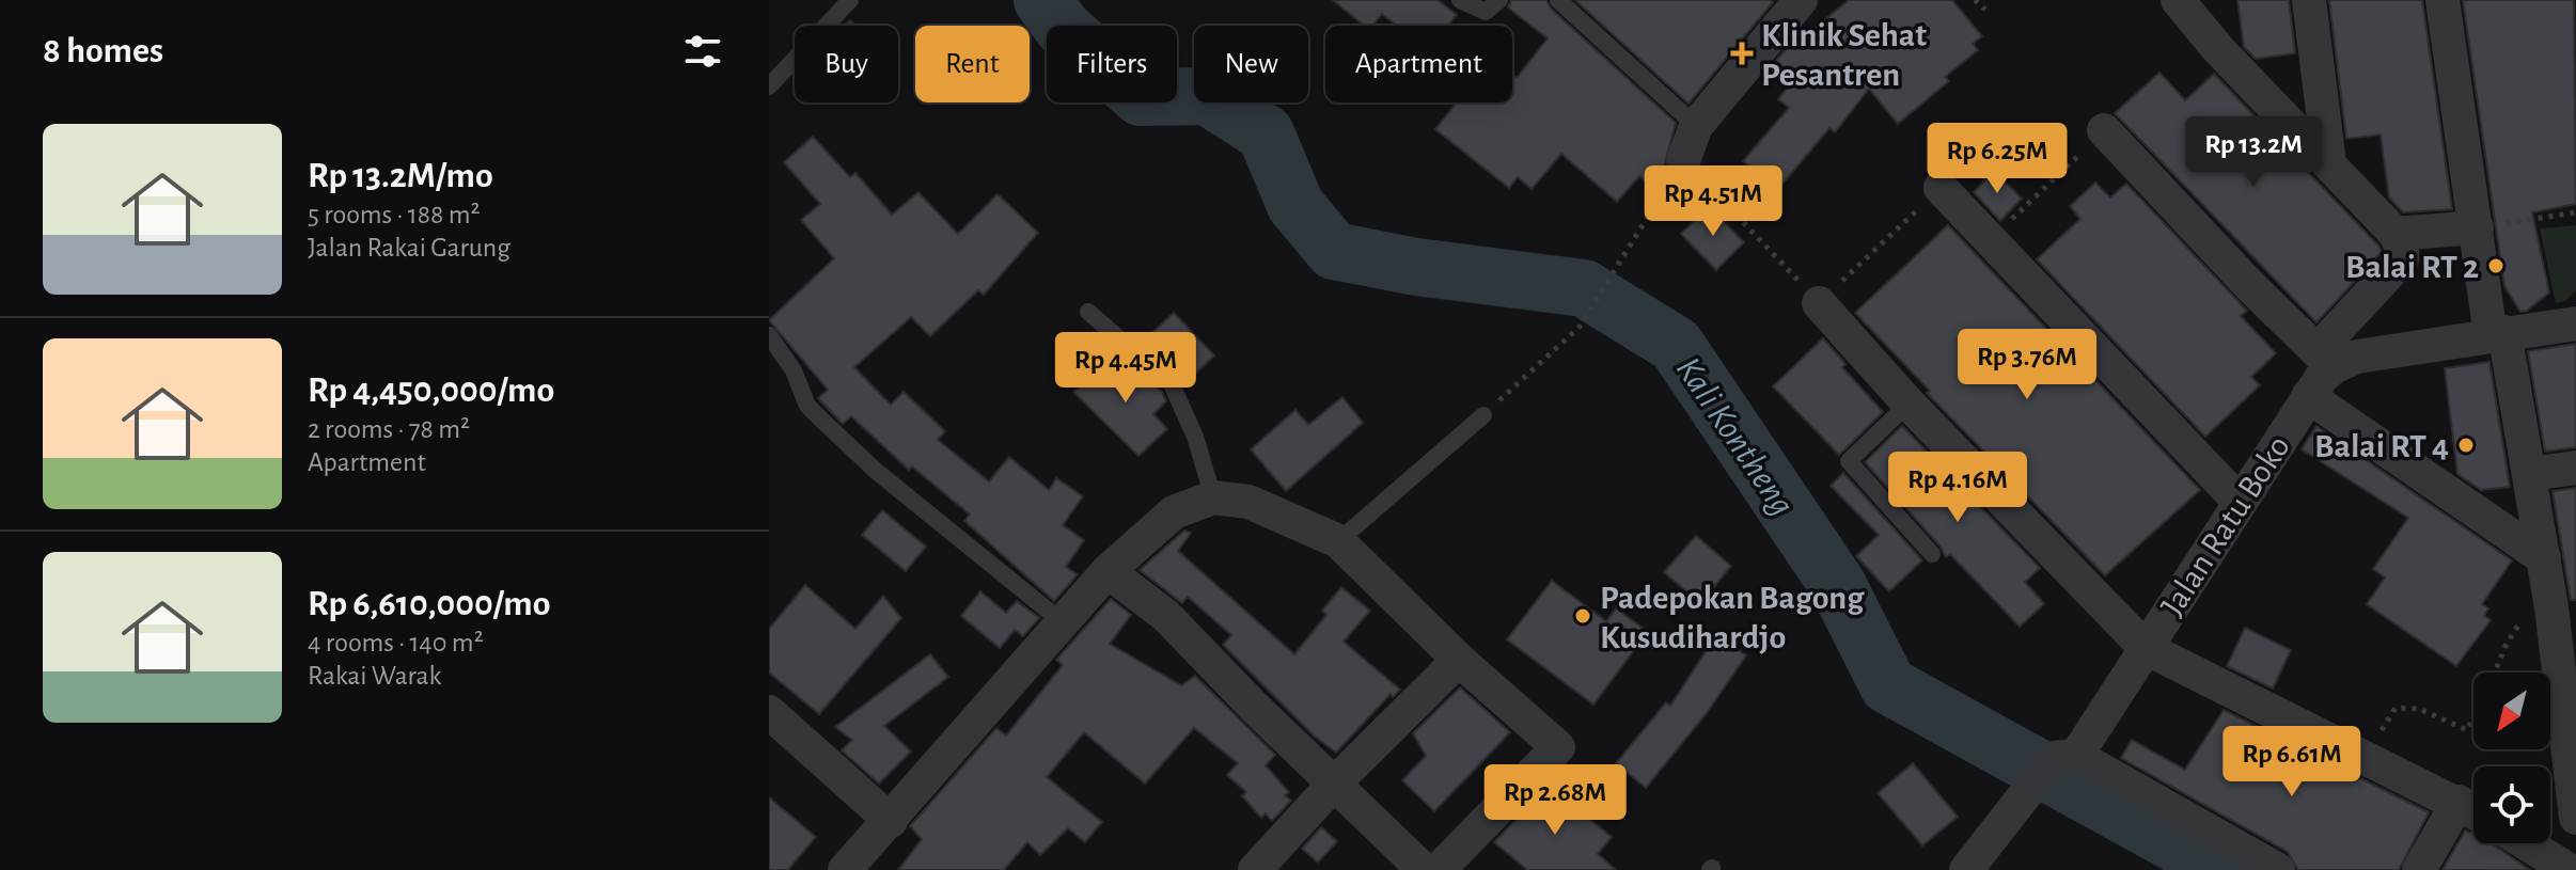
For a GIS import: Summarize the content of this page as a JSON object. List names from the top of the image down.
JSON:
{
  "streets": {
    "street": ["Jalan Ratu Boko"]
  },
  "water": ["Kali Kontheng"],
  "places": {
    "health": ["Klinik Sehat Pesantren"],
    "other": ["Balai RT 2", "Balai RT 4", "Padepokan Bagong Kusudihardjo"]
  },
  "north": "bottom left",
  "page": {
    "heading": "8 homes",
    "chip": [
      "Buy",
      "Rent",
      "Filters",
      "New",
      "Apartment"
    ],
    "list": [
      {
        "name": "Rp 13.2M/mo",
        "note": "5 rooms · 188 m² · Jalan Rakai Garung"
      },
      {
        "name": "Rp 4,450,000/mo",
        "note": "2 rooms · 78 m² · Apartment"
      },
      {
        "name": "Rp 6,610,000/mo",
        "note": "4 rooms · 140 m² · Rakai Warak"
      }
    ],
    "price": [
      "Rp 13.2M",
      "Rp 6.25M",
      "Rp 4.51M",
      "Rp 3.76M",
      "Rp 4.45M",
      "Rp 4.16M",
      "Rp 6.61M",
      "Rp 2.68M"
    ]
  }
}
